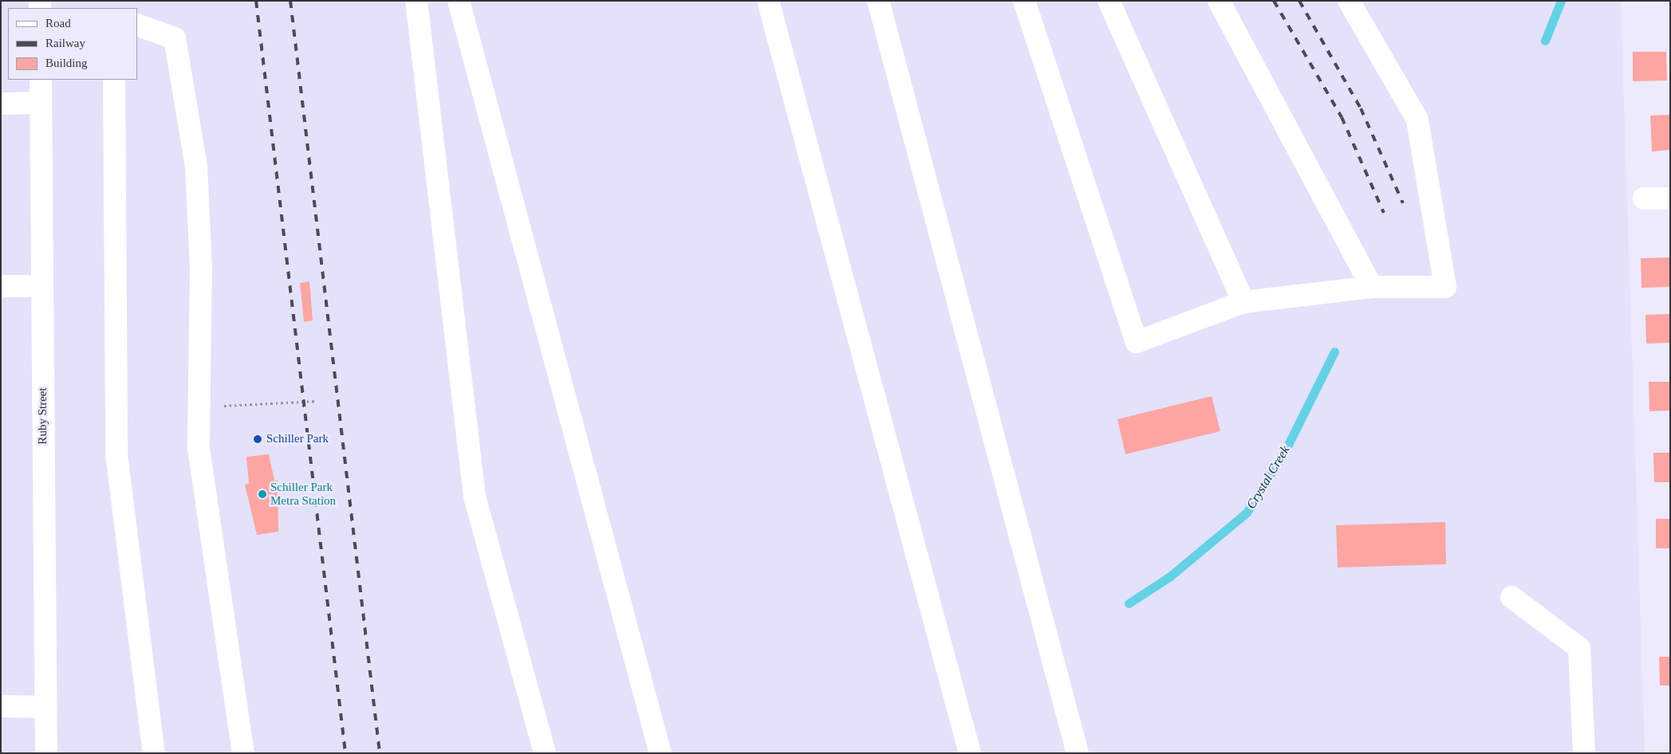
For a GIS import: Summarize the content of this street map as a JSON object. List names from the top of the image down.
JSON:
{
  "streets": {
    "street": ["Ruby Street"]
  },
  "water": ["Crystal Creek"],
  "places": ["Schiller Park", "Schiller Park Metra Station"],
  "legend": ["Road", "Railway", "Building"]
}
